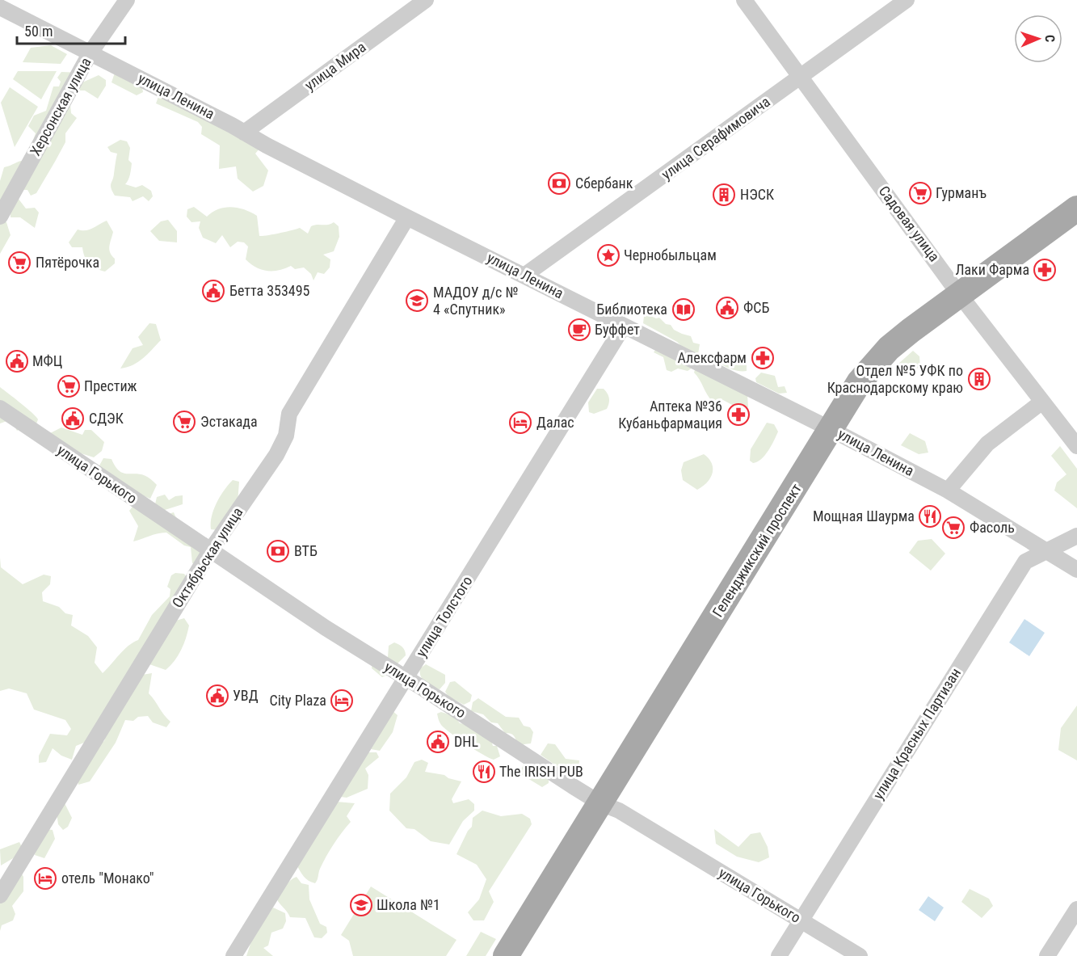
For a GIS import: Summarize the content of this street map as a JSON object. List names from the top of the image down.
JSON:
{
  "streets": {
    "main road": ["Геленджикский проспект"],
    "street": [
      "улица Мира",
      "улица Ленина",
      "Херсонская улица",
      "улица Серафимовича",
      "Садовая улица",
      "улица Горького",
      "Октябрьская улица",
      "улица Толстого",
      "улица Красных Партизан"
    ]
  },
  "crossings": [
    ["улица Мира", "улица Ленина"],
    ["улица Ленина", "Херсонская улица"],
    ["улица Ленина", "улица Серафимовича"],
    ["улица Ленина", "Геленджикский проспект"],
    ["улица Ленина", "Октябрьская улица"],
    ["улица Ленина", "улица Толстого"],
    ["улица Ленина", "улица Красных Партизан"],
    ["улица Серафимовича", "Садовая улица"],
    ["Садовая улица", "Геленджикский проспект"],
    ["улица Горького", "Геленджикский проспект"],
    ["улица Горького", "Октябрьская улица"],
    ["улица Горького", "улица Толстого"],
    ["улица Горького", "улица Красных Партизан"]
  ],
  "places": {
    "bank": ["Сбербанк", "ВТБ"],
    "supermarket": [
      "Гурманъ",
      "Пятёрочка",
      "Престиж",
      "Эстакада",
      "Фасоль"
    ],
    "building": ["НЭСК", "Отдел №5 УФК по Краснодарскому краю"],
    "place": ["Чернобыльцам"],
    "pharmacy": ["Лаки Фарма", "Алексфарм", "Аптека №36 Кубаньфармация"],
    "public building": [
      "Бетта 353495",
      "ФСБ",
      "МФЦ",
      "СДЭК",
      "УВД",
      "DHL"
    ],
    "school or university": ["МАДОУ д/с № 4 «Спутник»", "Школа №1"],
    "library": ["Библиотека"],
    "cafe": ["Буффет"],
    "hotel": ["Далас", "City Plaza", "отель \"Монако\""],
    "restaurant": ["Мощная Шаурма", "The IRISH PUB"]
  },
  "scale_bar": "50 m",
  "north": "right"
}
